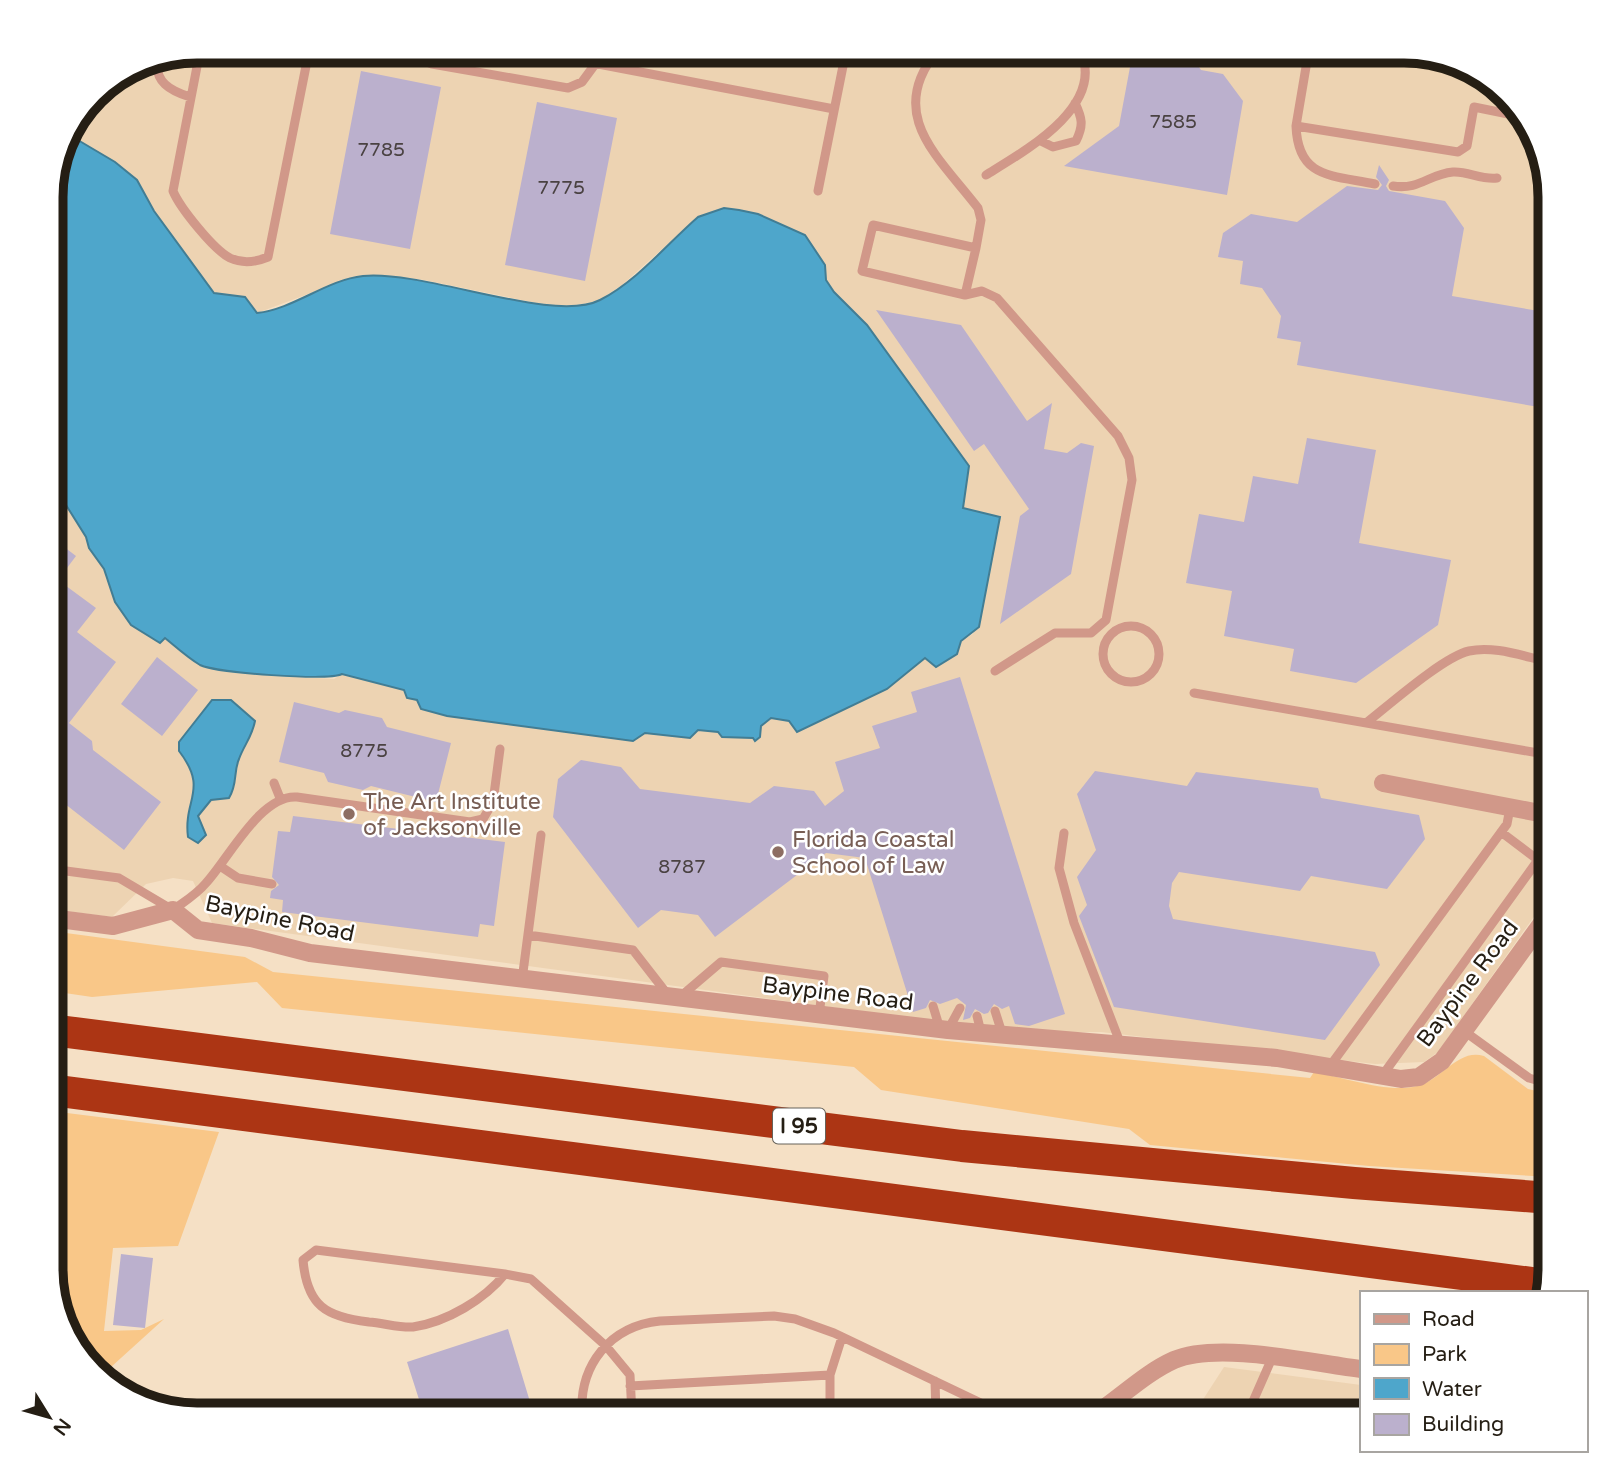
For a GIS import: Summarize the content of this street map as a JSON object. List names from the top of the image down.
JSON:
{
  "streets": {
    "highway": ["I 95"],
    "street": ["Baypine Road"]
  },
  "places": ["The Art Institute of Jacksonville", "Florida Coastal School of Law"],
  "house_numbers": [
    "7585",
    "7785",
    "7775",
    "8775",
    "8787"
  ],
  "legend": [
    "Road",
    "Park",
    "Water",
    "Building"
  ],
  "north": "bottom right"
}
